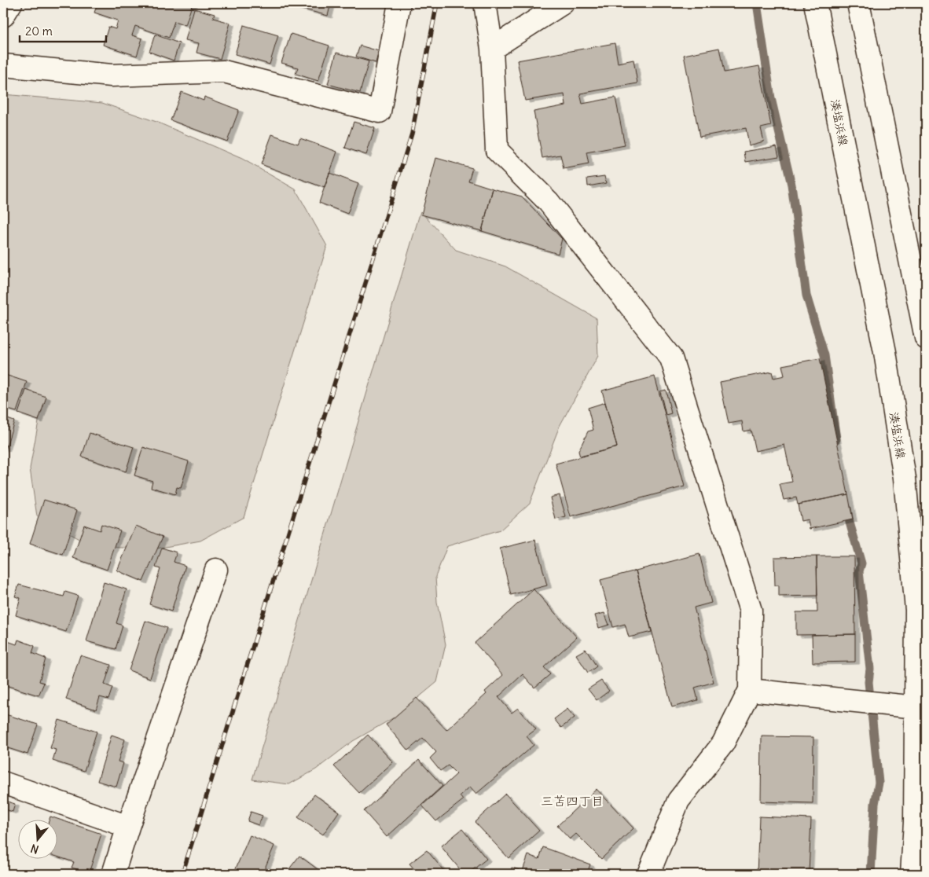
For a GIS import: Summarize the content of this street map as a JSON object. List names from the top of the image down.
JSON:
{
  "streets": {
    "street": ["湊塩浜線"]
  },
  "districts": ["三苫四丁目"],
  "scale_bar": "20 m",
  "north": "bottom"
}
